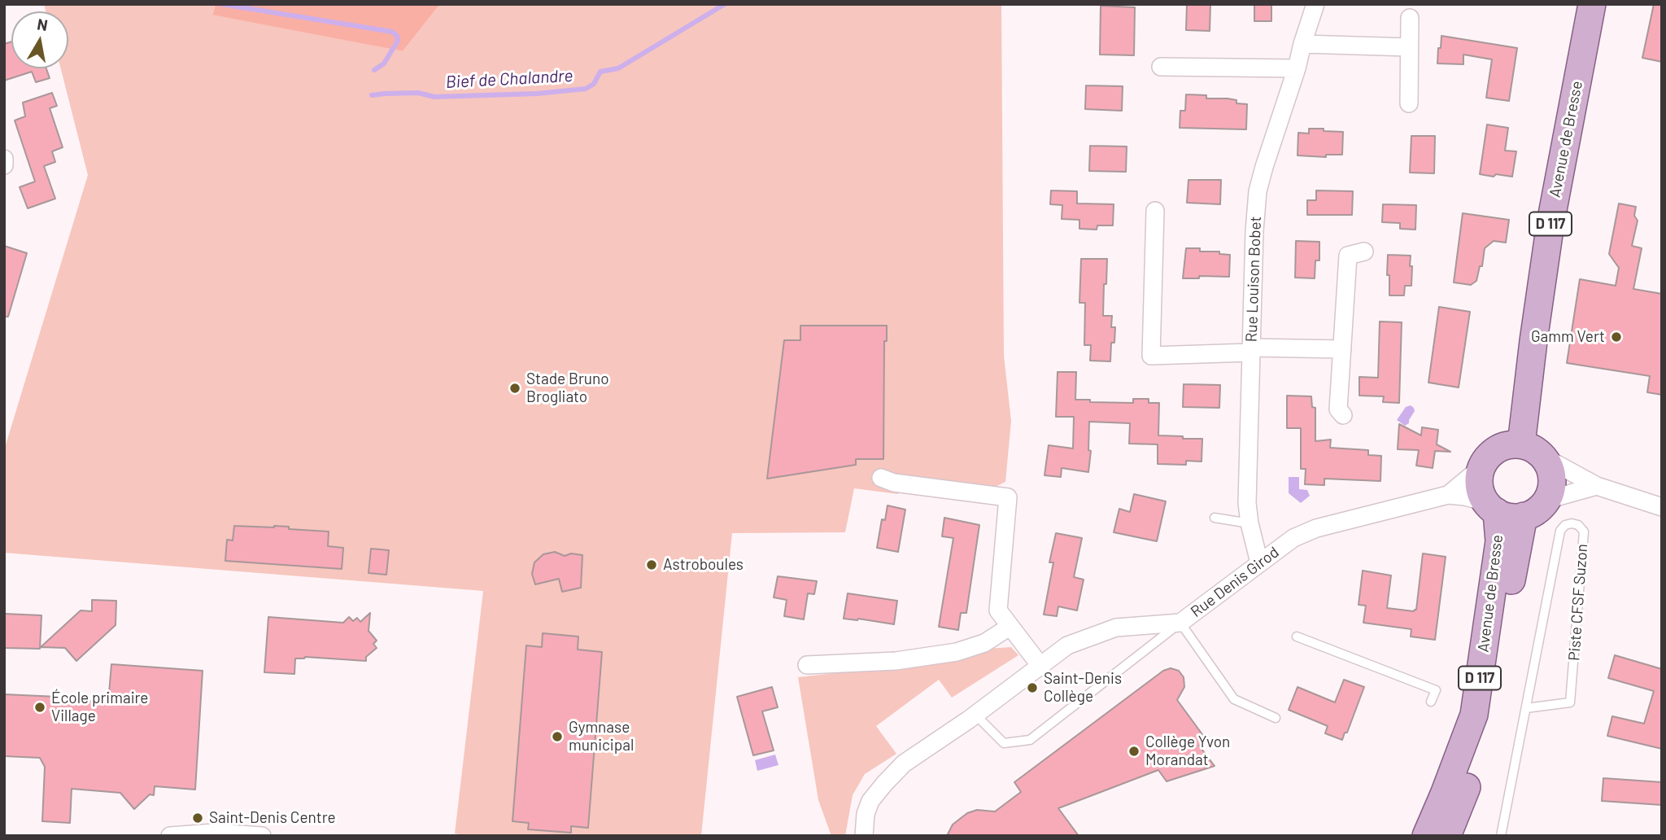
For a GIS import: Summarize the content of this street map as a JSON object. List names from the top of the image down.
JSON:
{
  "streets": {
    "main road": ["Avenue de Bresse", "D 117"],
    "street": ["Rue Louison Bobet", "Rue Denis Girod"],
    "lane": ["Piste CFSF Suzon"]
  },
  "crossings": [
    ["Avenue de Bresse", "Rue Denis Girod"],
    ["Rue Louison Bobet", "Rue Denis Girod"]
  ],
  "water": ["Bief de Chalandre"],
  "places": [
    "Gamm Vert",
    "Stade Bruno Brogliato",
    "Astroboules",
    "Saint-Denis Collège",
    "École primaire Village",
    "Gymnase municipal",
    "Collège Yvon Morandat",
    "Saint-Denis Centre"
  ],
  "north": "top"
}
